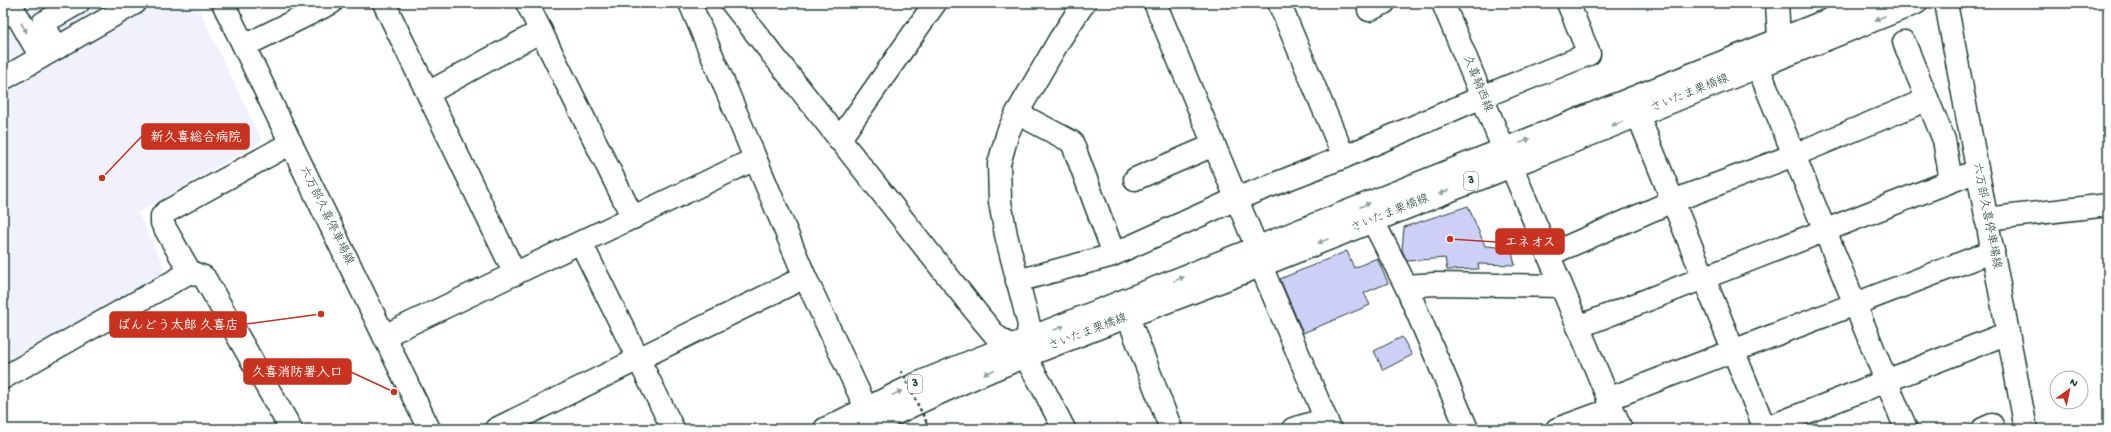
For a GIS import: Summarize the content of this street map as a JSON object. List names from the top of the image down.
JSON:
{
  "streets": {
    "street": [
      "久喜騎西線",
      "さいたま栗橋線",
      "3",
      "六万部久喜停車場線"
    ]
  },
  "crossings": [
    ["久喜騎西線", "さいたま栗橋線"]
  ],
  "places": [
    "新久喜総合病院",
    "エネオス",
    "ばんどう太郎 久喜店",
    "久喜消防署入口"
  ],
  "north": "top right"
}
